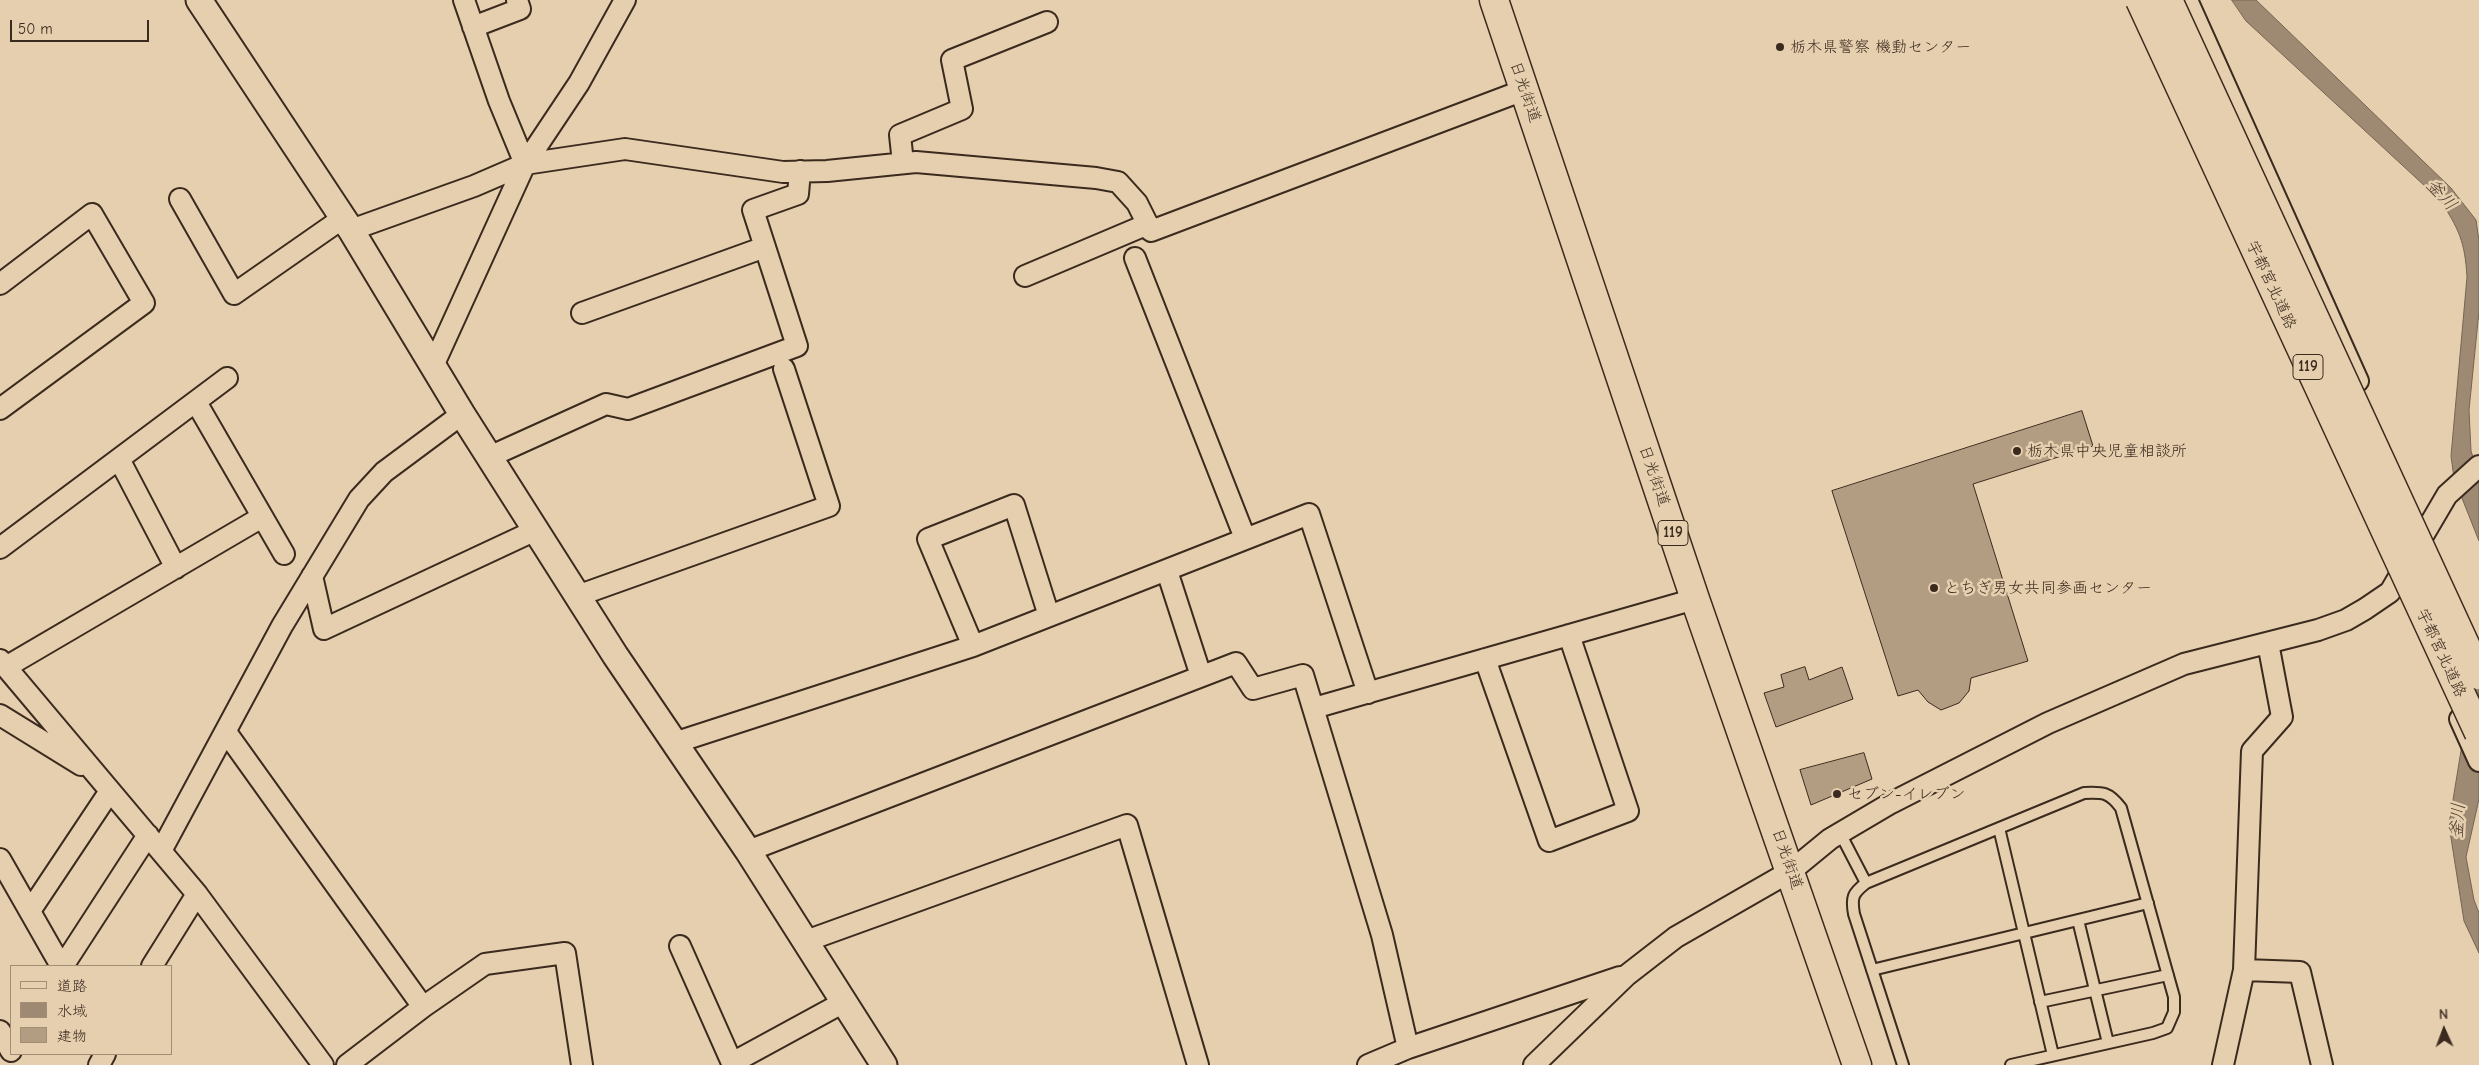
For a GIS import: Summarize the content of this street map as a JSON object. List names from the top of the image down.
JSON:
{
  "streets": {
    "highway": ["日光街道", "宇都宮北道路", "119"]
  },
  "water": ["釜川"],
  "places": [
    "栃木県警察 機動センター",
    "栃木県中央児童相談所",
    "とちぎ男女共同参画センター",
    "セブン-イレブン"
  ],
  "legend": ["道路", "水域", "建物"],
  "scale_bar": "50 m",
  "north": "top"
}
